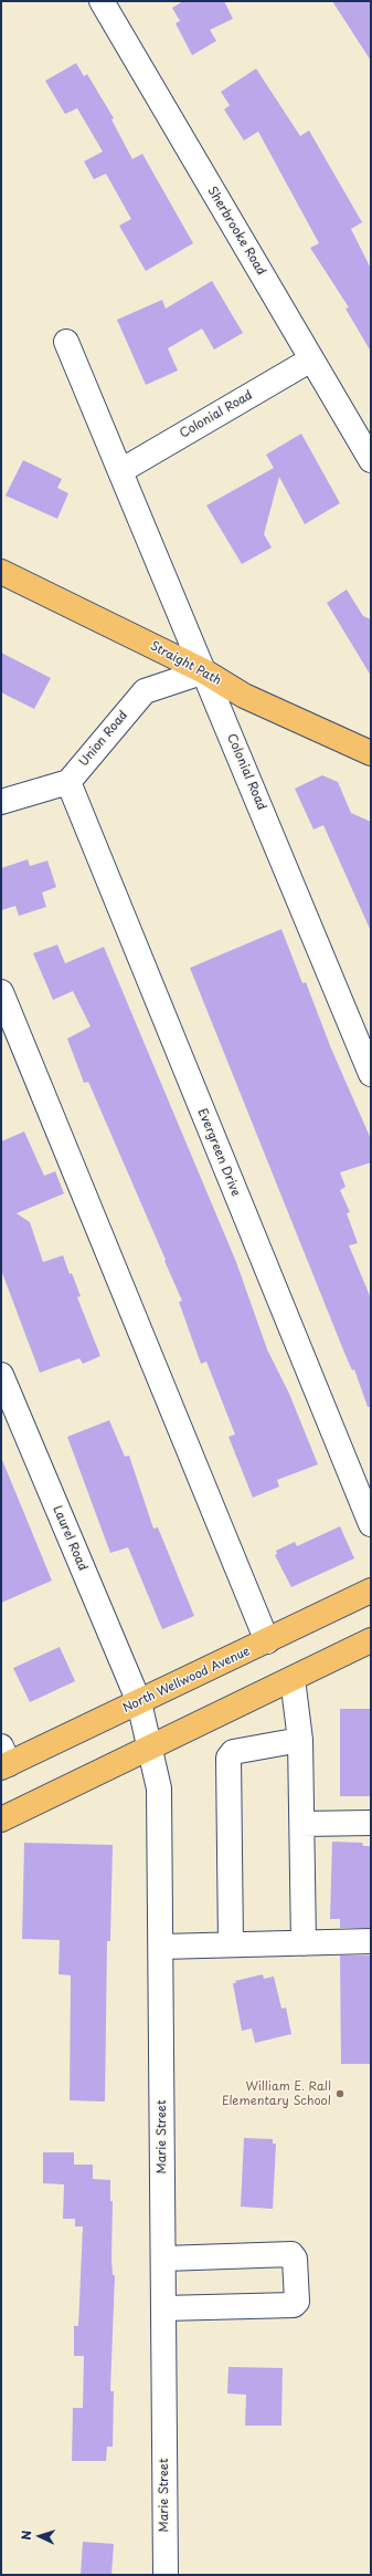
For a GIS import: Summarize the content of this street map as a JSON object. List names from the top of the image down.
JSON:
{
  "streets": {
    "main road": ["Straight Path", "North Wellwood Avenue"],
    "street": [
      "Sherbrooke Road",
      "Colonial Road",
      "Union Road",
      "Evergreen Drive",
      "Laurel Road",
      "Marie Street"
    ]
  },
  "crossings": [
    ["Sherbrooke Road", "Colonial Road"],
    ["Colonial Road", "Straight Path"],
    ["Colonial Road", "Union Road"],
    ["Straight Path", "Union Road"],
    ["Union Road", "Evergreen Drive"],
    ["Laurel Road", "North Wellwood Avenue"],
    ["Laurel Road", "Marie Street"],
    ["North Wellwood Avenue", "Marie Street"]
  ],
  "places": ["William E. Rall Elementary School"],
  "north": "left"
}
